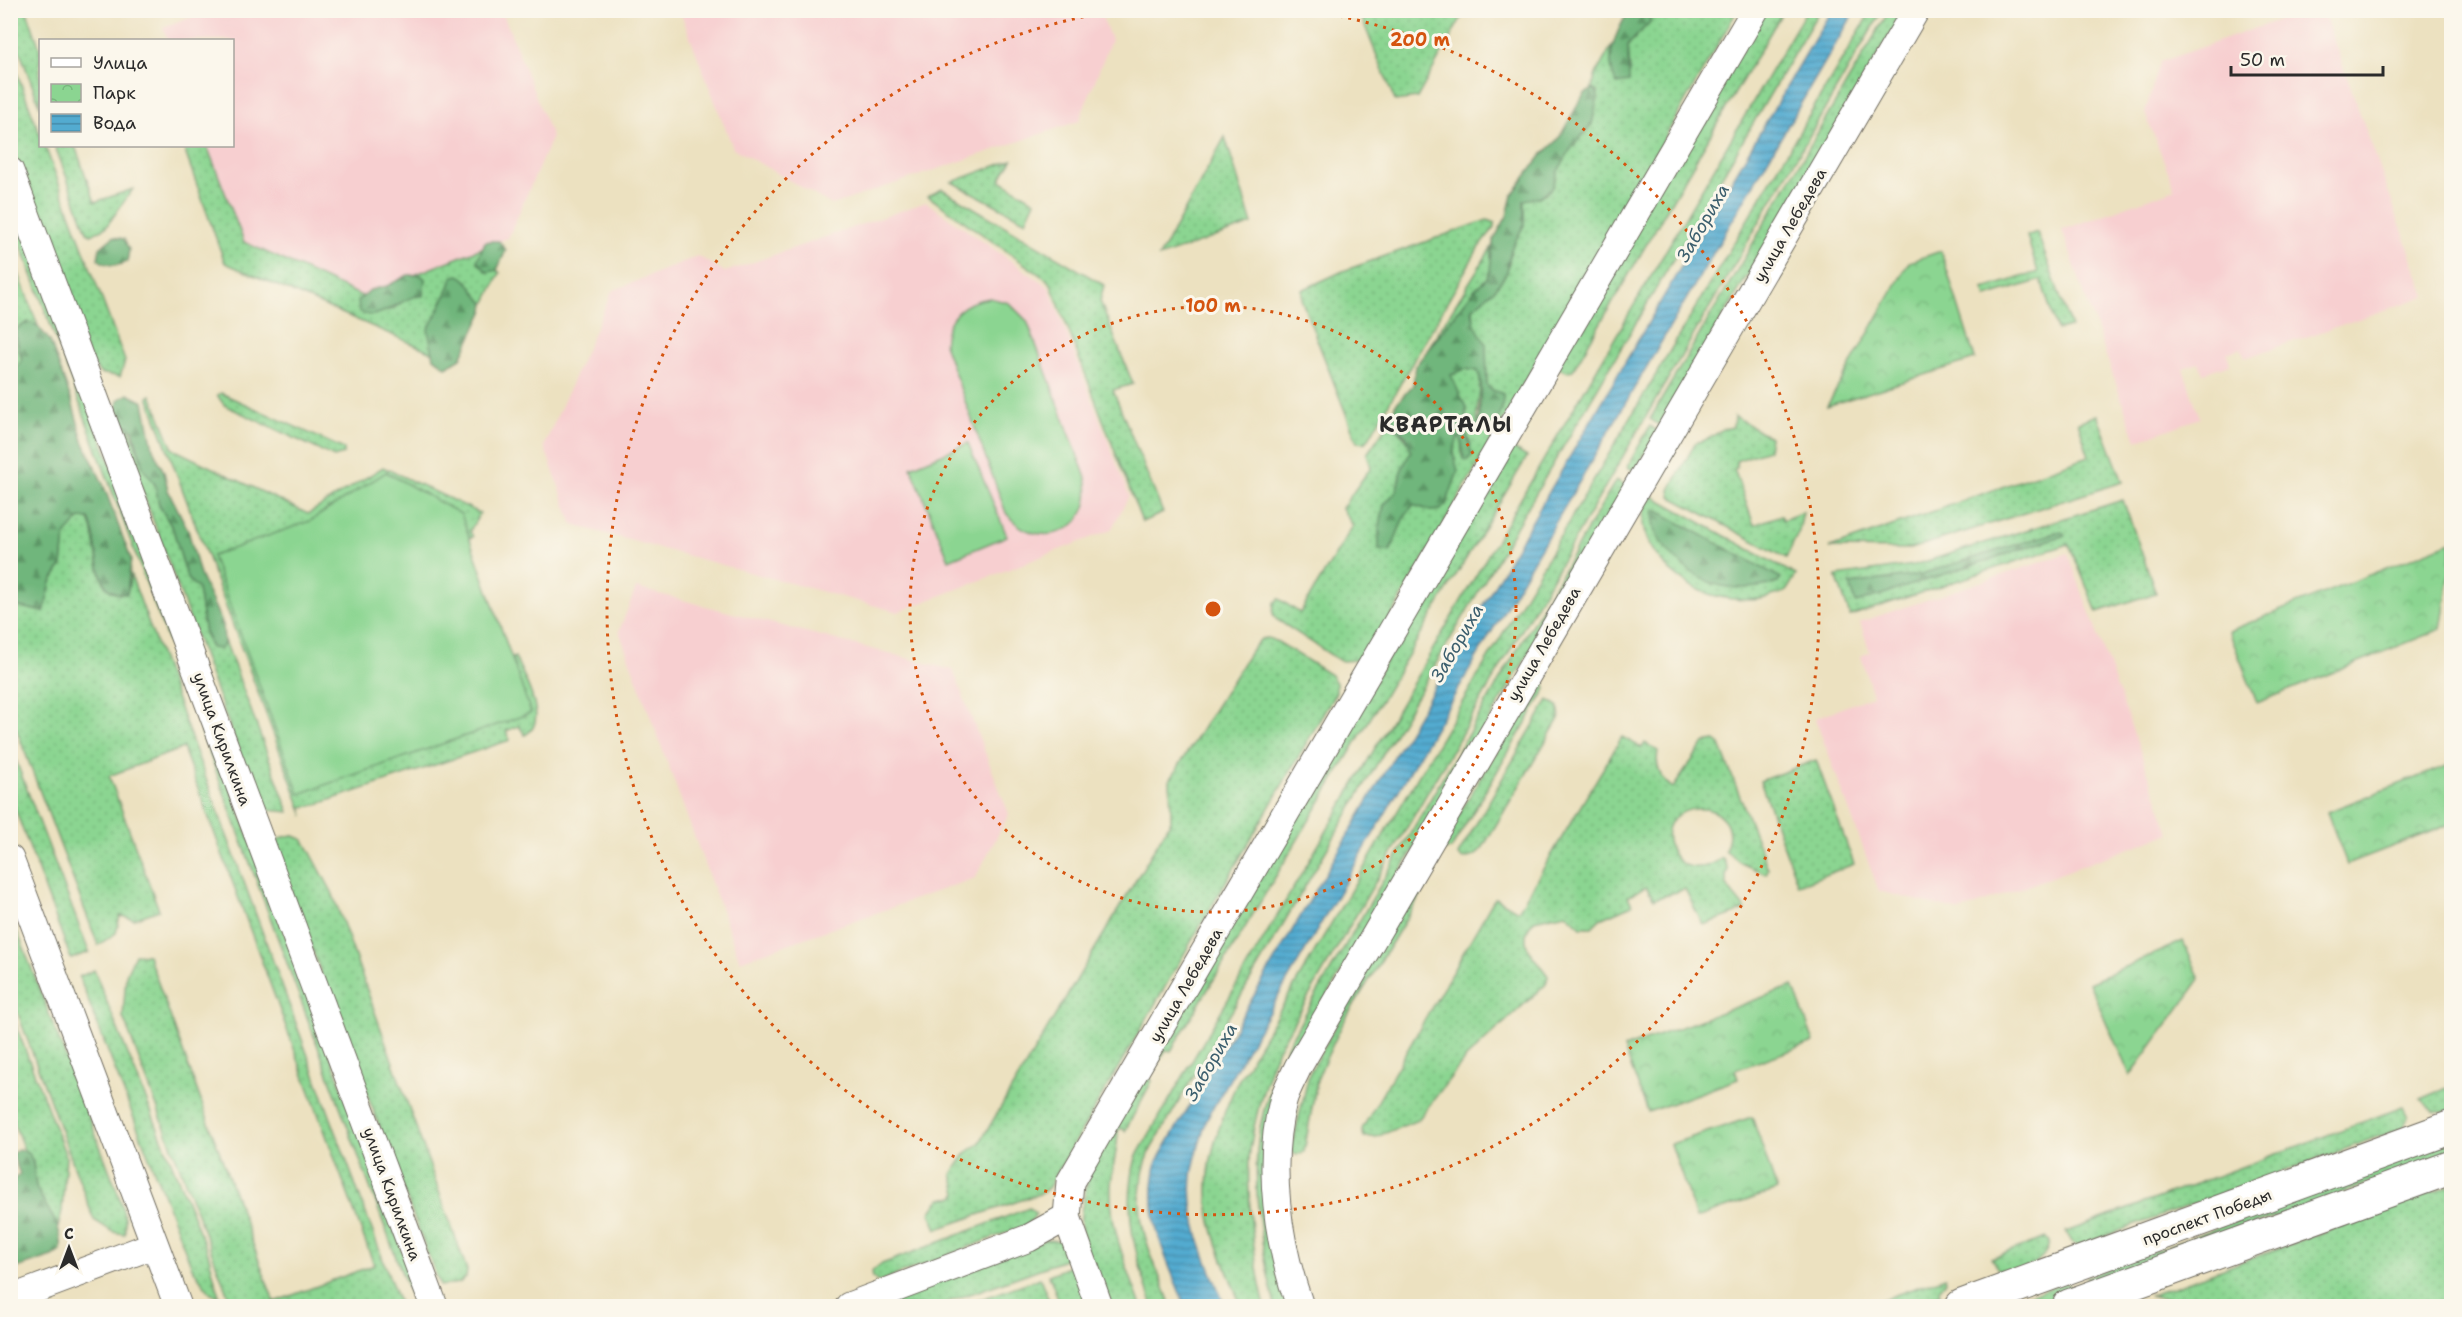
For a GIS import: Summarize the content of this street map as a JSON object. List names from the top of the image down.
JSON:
{
  "streets": {
    "main road": ["проспект Победы"],
    "street": ["улица Лебедева", "улица Кирилкина"]
  },
  "districts": ["КВАРТАЛЫ"],
  "water": ["Забориха"],
  "legend": ["Улица", "Парк", "Вода"],
  "scale_bar": "50 m",
  "north": "top",
  "rings": ["200 m", "100 m"]
}
